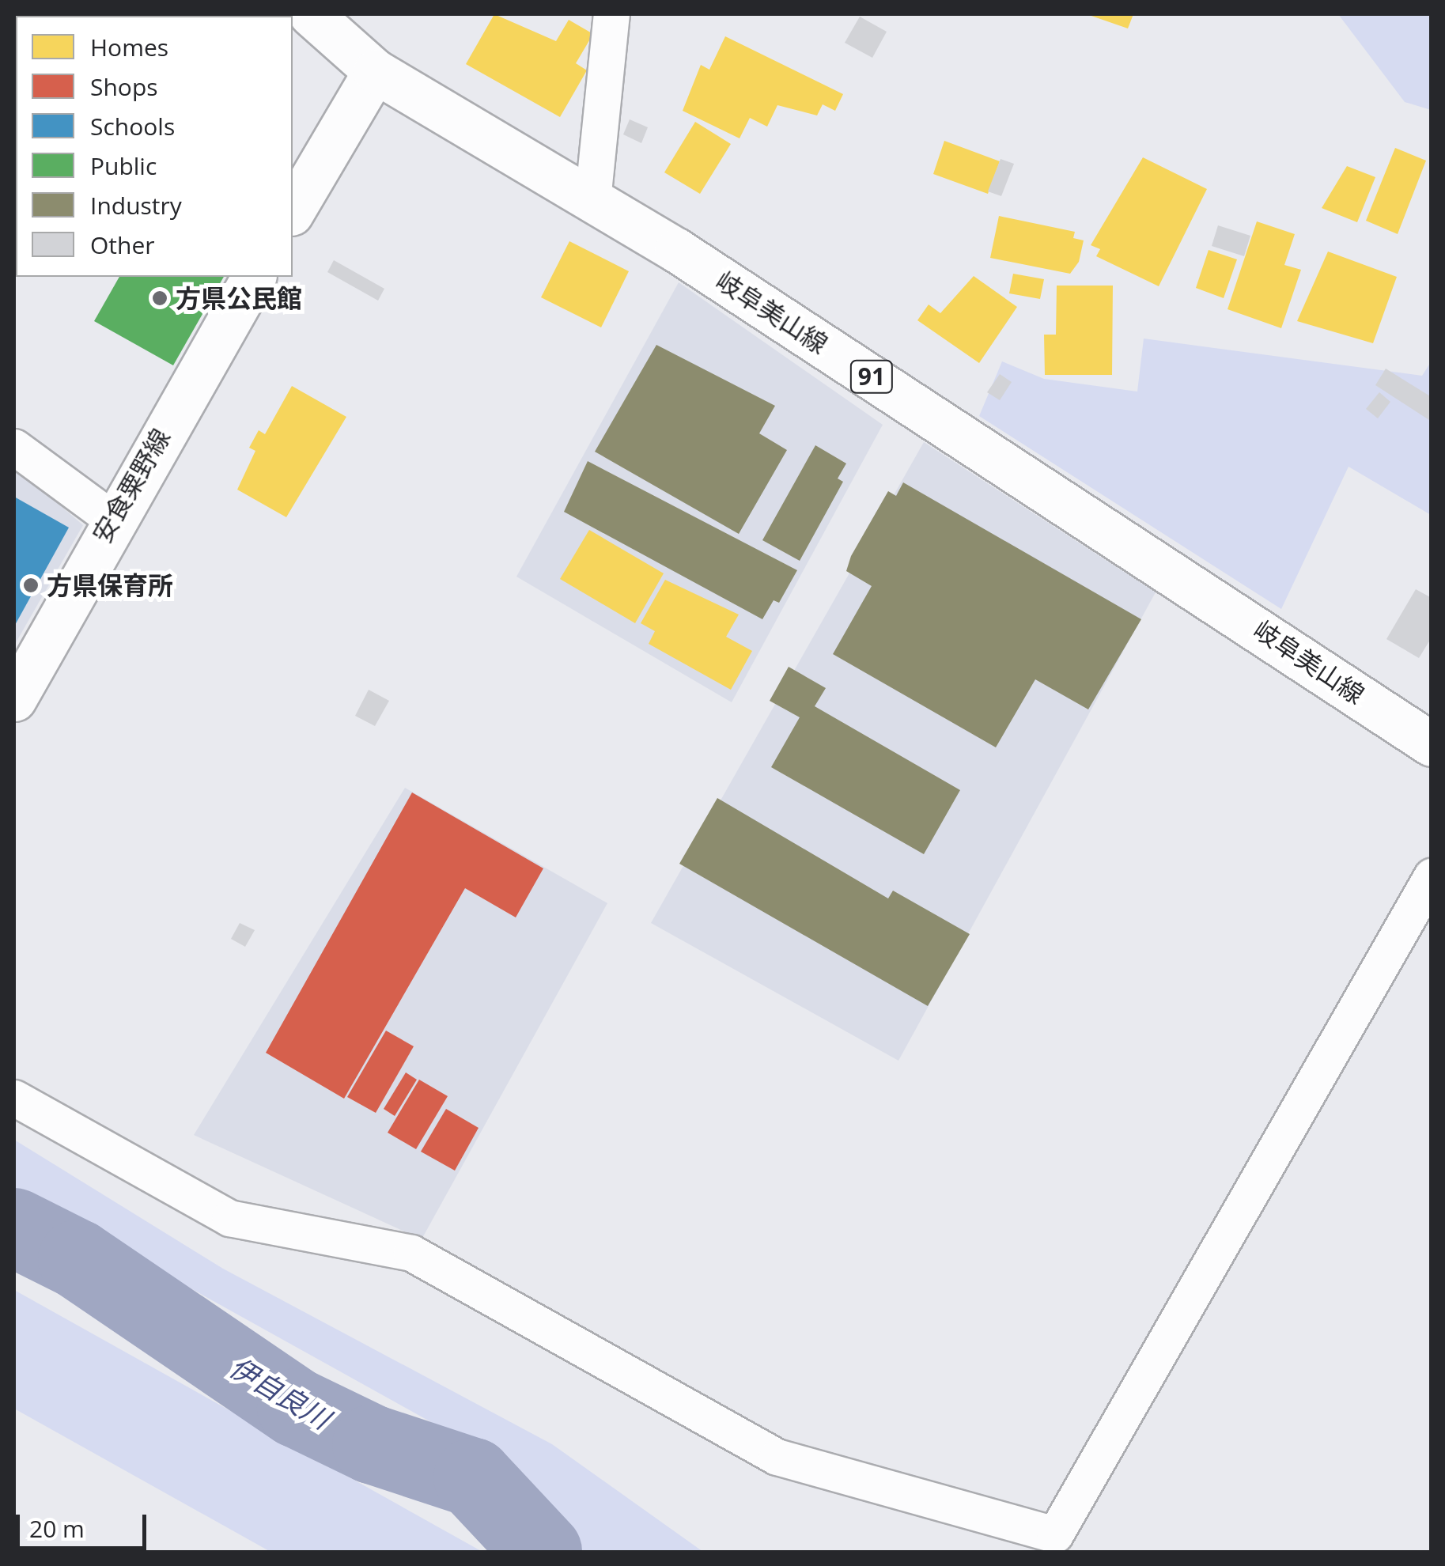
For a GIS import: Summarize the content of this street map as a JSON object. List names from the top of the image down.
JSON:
{
  "streets": {
    "main road": ["岐阜美山線", "91", "安食粟野線"]
  },
  "water": ["伊自良川"],
  "places": ["方県公民館", "方県保育所"],
  "legend": [
    "Homes",
    "Shops",
    "Schools",
    "Public",
    "Industry",
    "Other"
  ],
  "scale_bar": "20 m"
}
